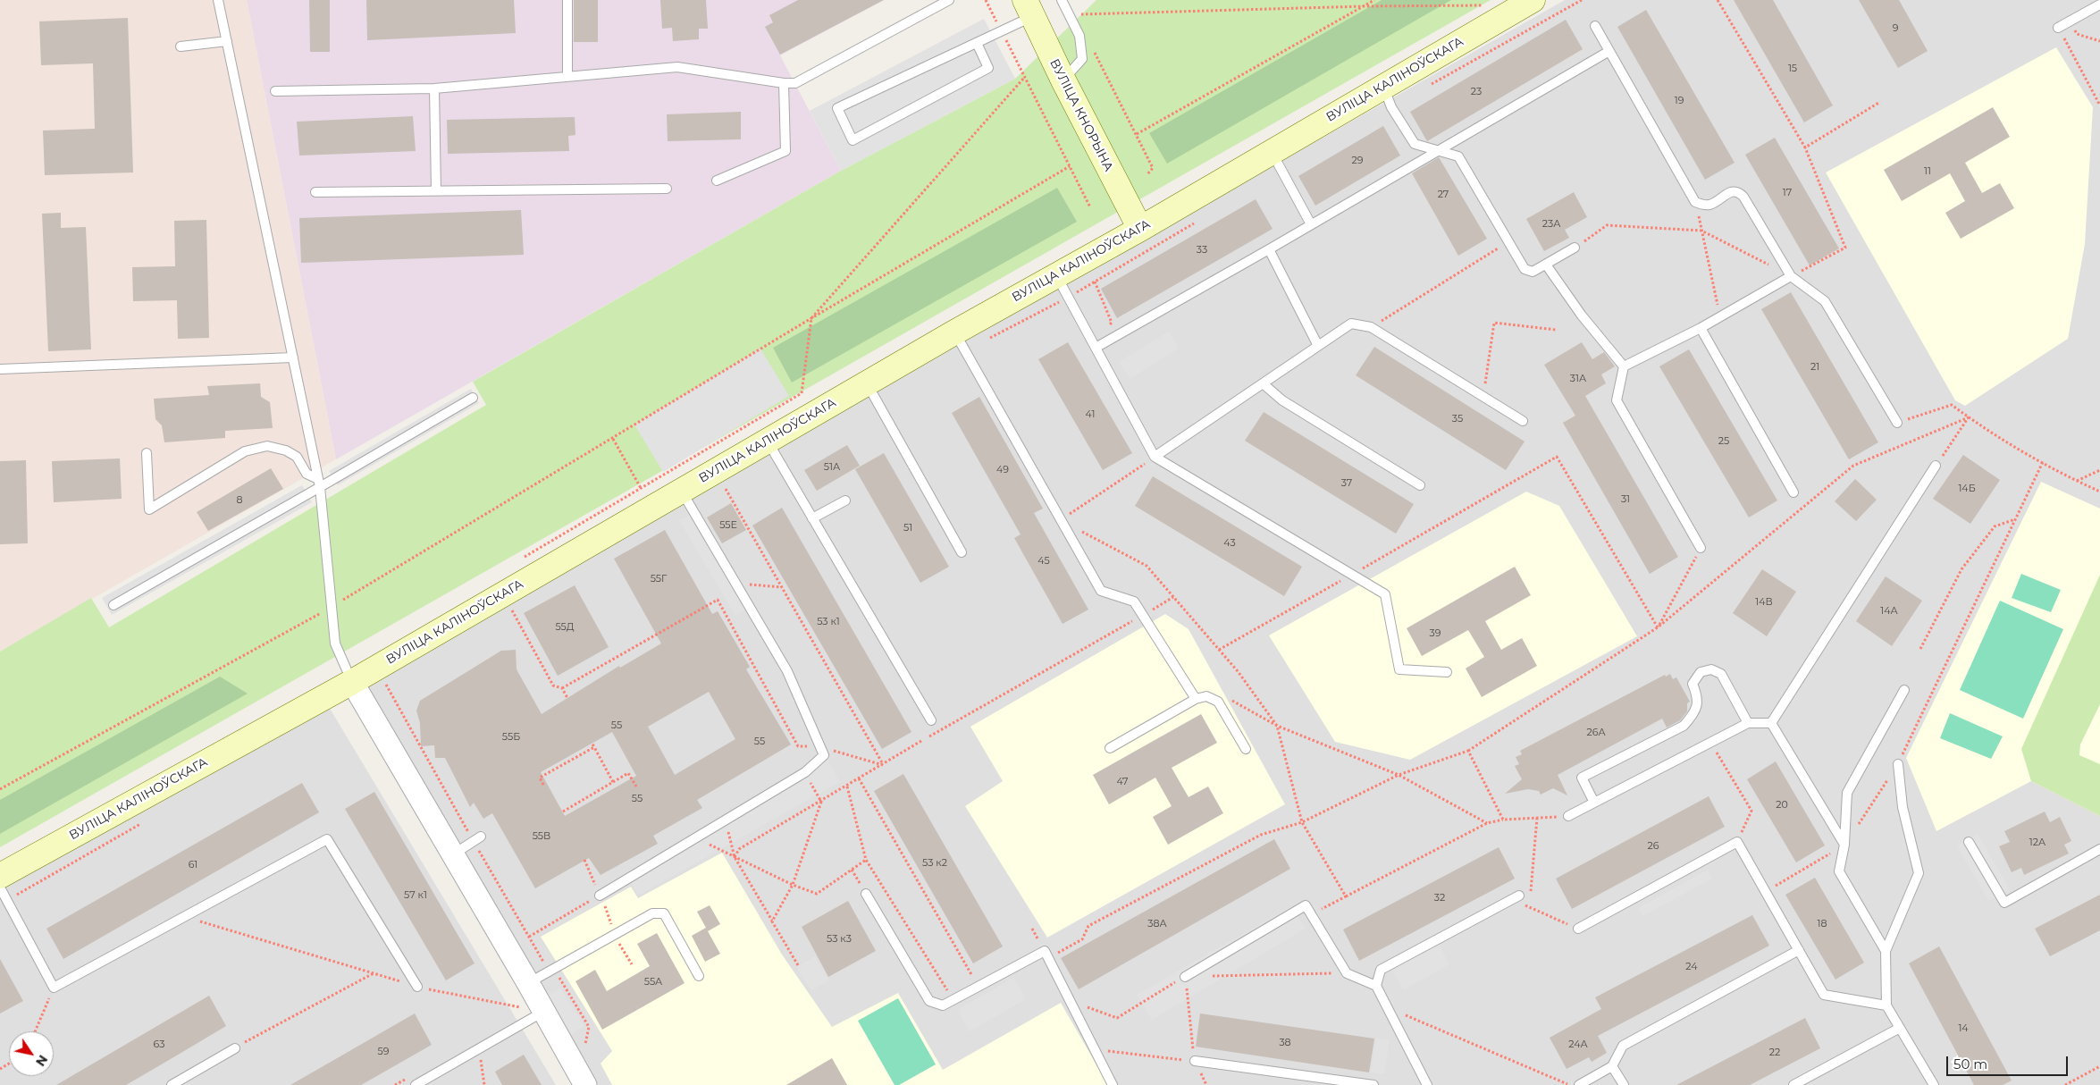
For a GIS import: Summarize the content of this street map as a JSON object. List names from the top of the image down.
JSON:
{
  "streets": {
    "main road": ["ВУЛІЦА КАЛІНОЎСКАГА", "ВУЛІЦА КНОРЫНА"]
  },
  "crossings": [
    ["ВУЛІЦА КАЛІНОЎСКАГА", "ВУЛІЦА КНОРЫНА"]
  ],
  "house_numbers": [
    "9",
    "15",
    "23",
    "19",
    "29",
    "11",
    "17",
    "27",
    "23А",
    "33",
    "21",
    "31А",
    "41",
    "35",
    "25",
    "51А",
    "49",
    "37",
    "14Б",
    "31",
    "8",
    "55Е",
    "51",
    "43",
    "45",
    "55Г",
    "14В",
    "14А",
    "53 к1",
    "55Д",
    "39",
    "55",
    "26А",
    "55Б",
    "55",
    "47",
    "55",
    "20",
    "55В",
    "12А",
    "26",
    "53 к2",
    "61",
    "57 к1",
    "32",
    "38А",
    "18",
    "53 к3",
    "24",
    "55А",
    "14",
    "38",
    "63",
    "24А",
    "59",
    "22"
  ],
  "scale_bar": "50 m",
  "north": "bottom right"
}
